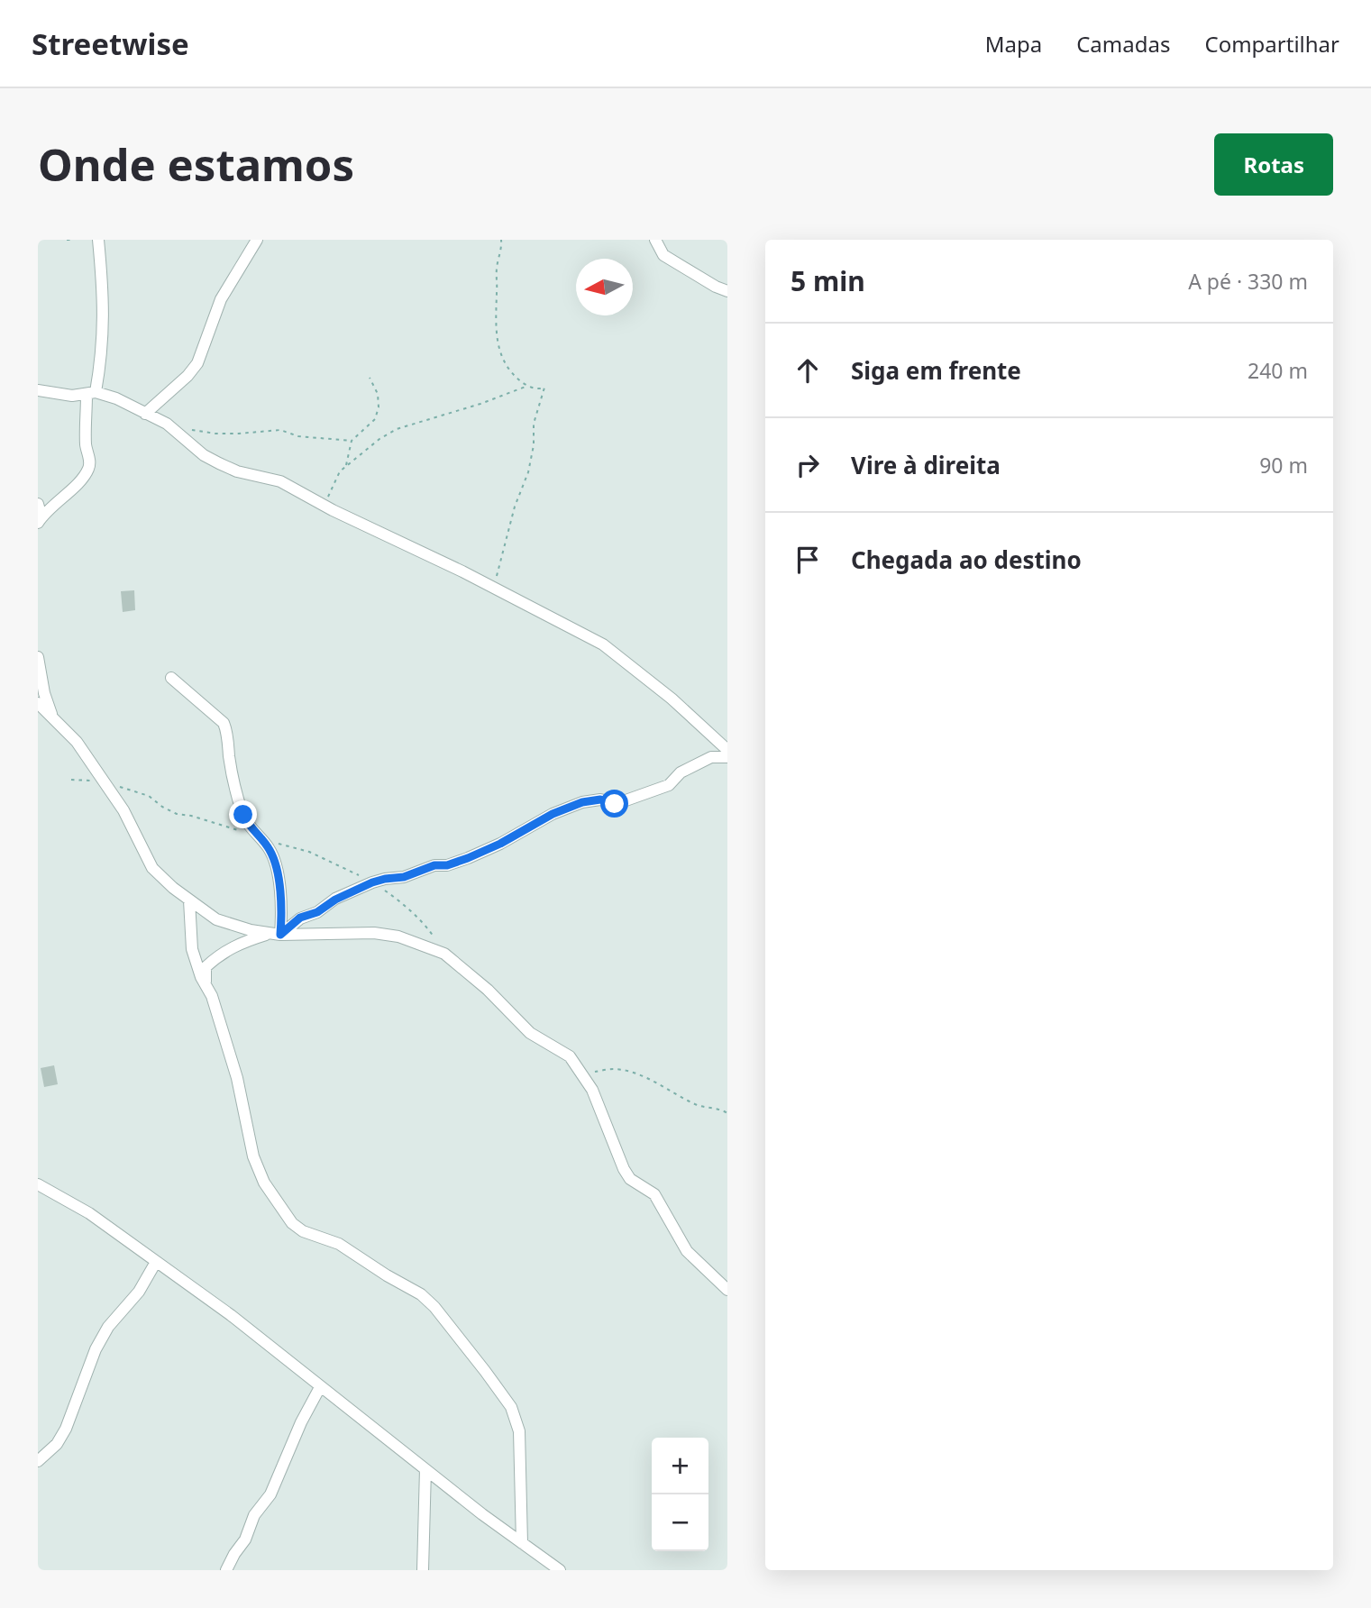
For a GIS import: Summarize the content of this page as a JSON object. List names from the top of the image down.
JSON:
{
  "north": "left",
  "page": {
    "header": "Streetwise",
    "nav": ["Mapa", "Camadas", "Compartilhar"],
    "buttons": "Rotas",
    "title": "Onde estamos",
    "heading": ["5 min", "A pé · 330 m"],
    "list": [
      ["Siga em frente", "240 m"],
      ["Vire à direita", "90 m"],
      "Chegada ao destino"
    ],
    "map_buttons": ["+", "−"]
  }
}
